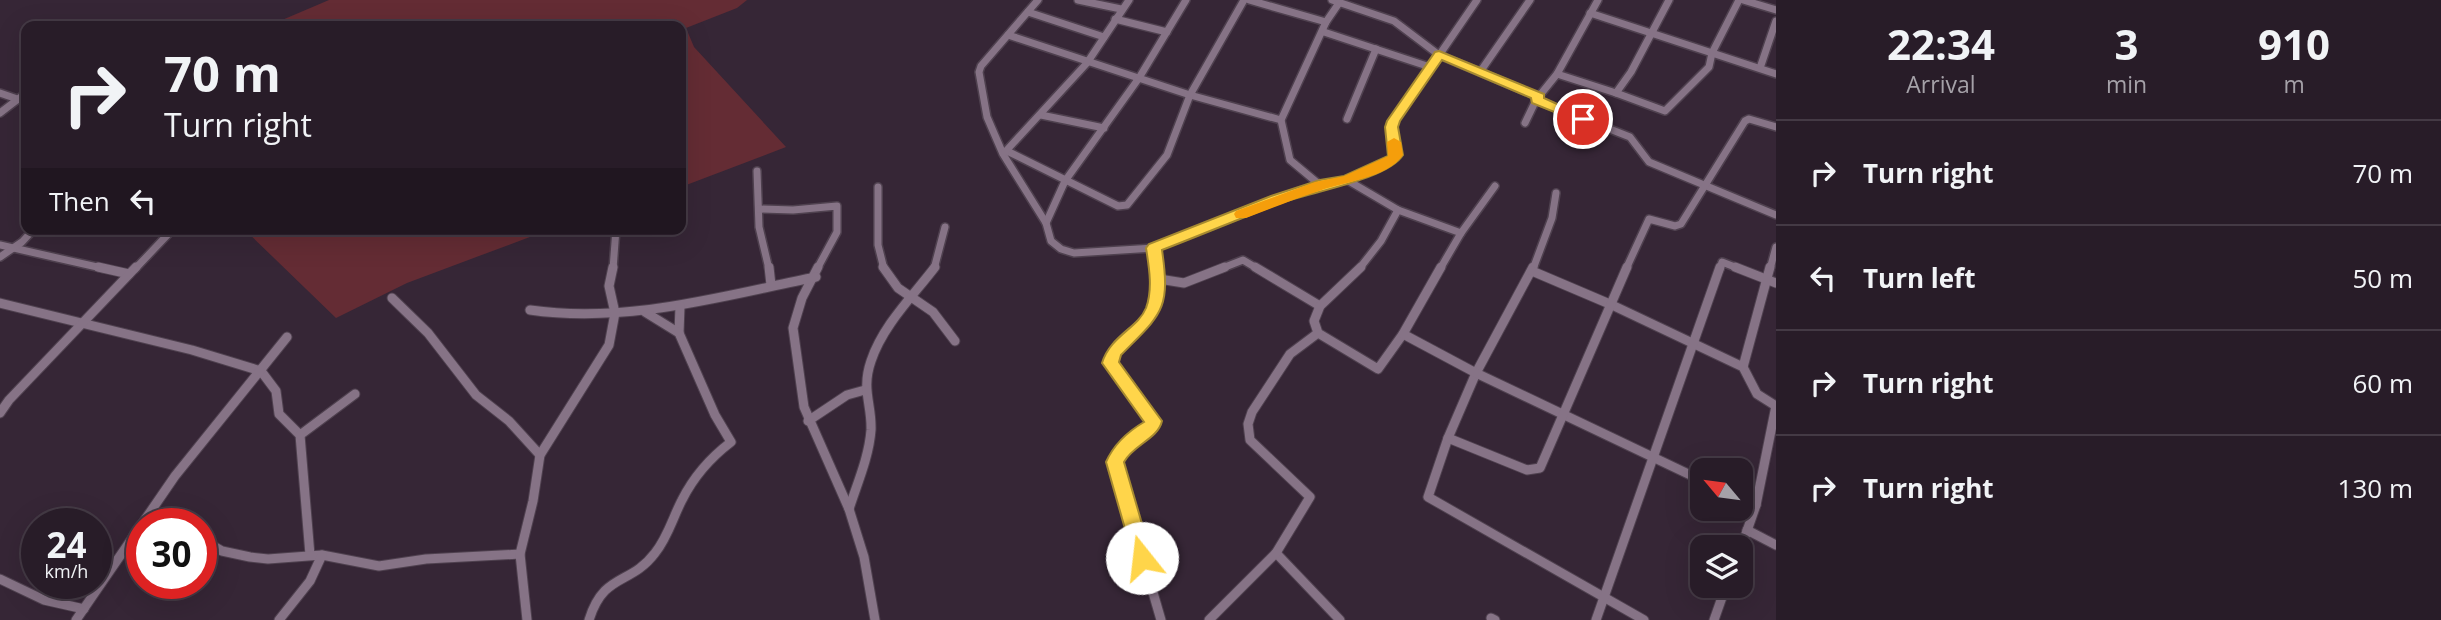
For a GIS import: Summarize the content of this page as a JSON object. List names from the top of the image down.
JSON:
{
  "north": "top left",
  "page": {
    "eta": [
      "22:34",
      "Arrival",
      "3",
      "min",
      "910",
      "m"
    ],
    "turn": ["70 m", "Turn right"],
    "list": [
      {
        "name": "Turn right",
        "value": "70 m"
      },
      {
        "name": "Turn left",
        "value": "50 m"
      },
      {
        "name": "Turn right",
        "value": "60 m"
      },
      {
        "name": "Turn right",
        "value": "130 m"
      }
    ],
    "then": "Then",
    "speed": "24 km/h",
    "limit": "30"
  }
}
